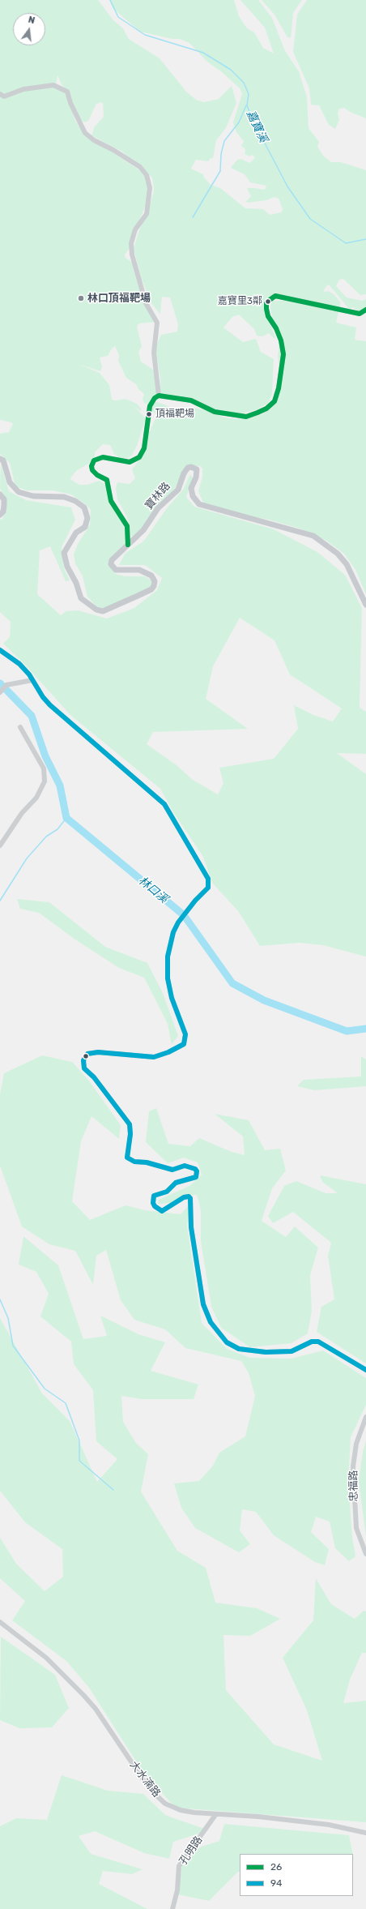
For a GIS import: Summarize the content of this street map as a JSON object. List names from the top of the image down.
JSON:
{
  "streets": {
    "main road": ["寶林路"],
    "street": ["忠福路", "大水湳路", "孔明路"]
  },
  "crossings": [
    ["大水湳路", "孔明路"]
  ],
  "water": ["嘉寶溪", "林口溪"],
  "places": ["林口頂福靶場", "嘉寶里3鄰", "頂福靶場"],
  "lines": ["transit line 26", "transit line 94"],
  "legend": ["26", "94"],
  "north": "top"
}
